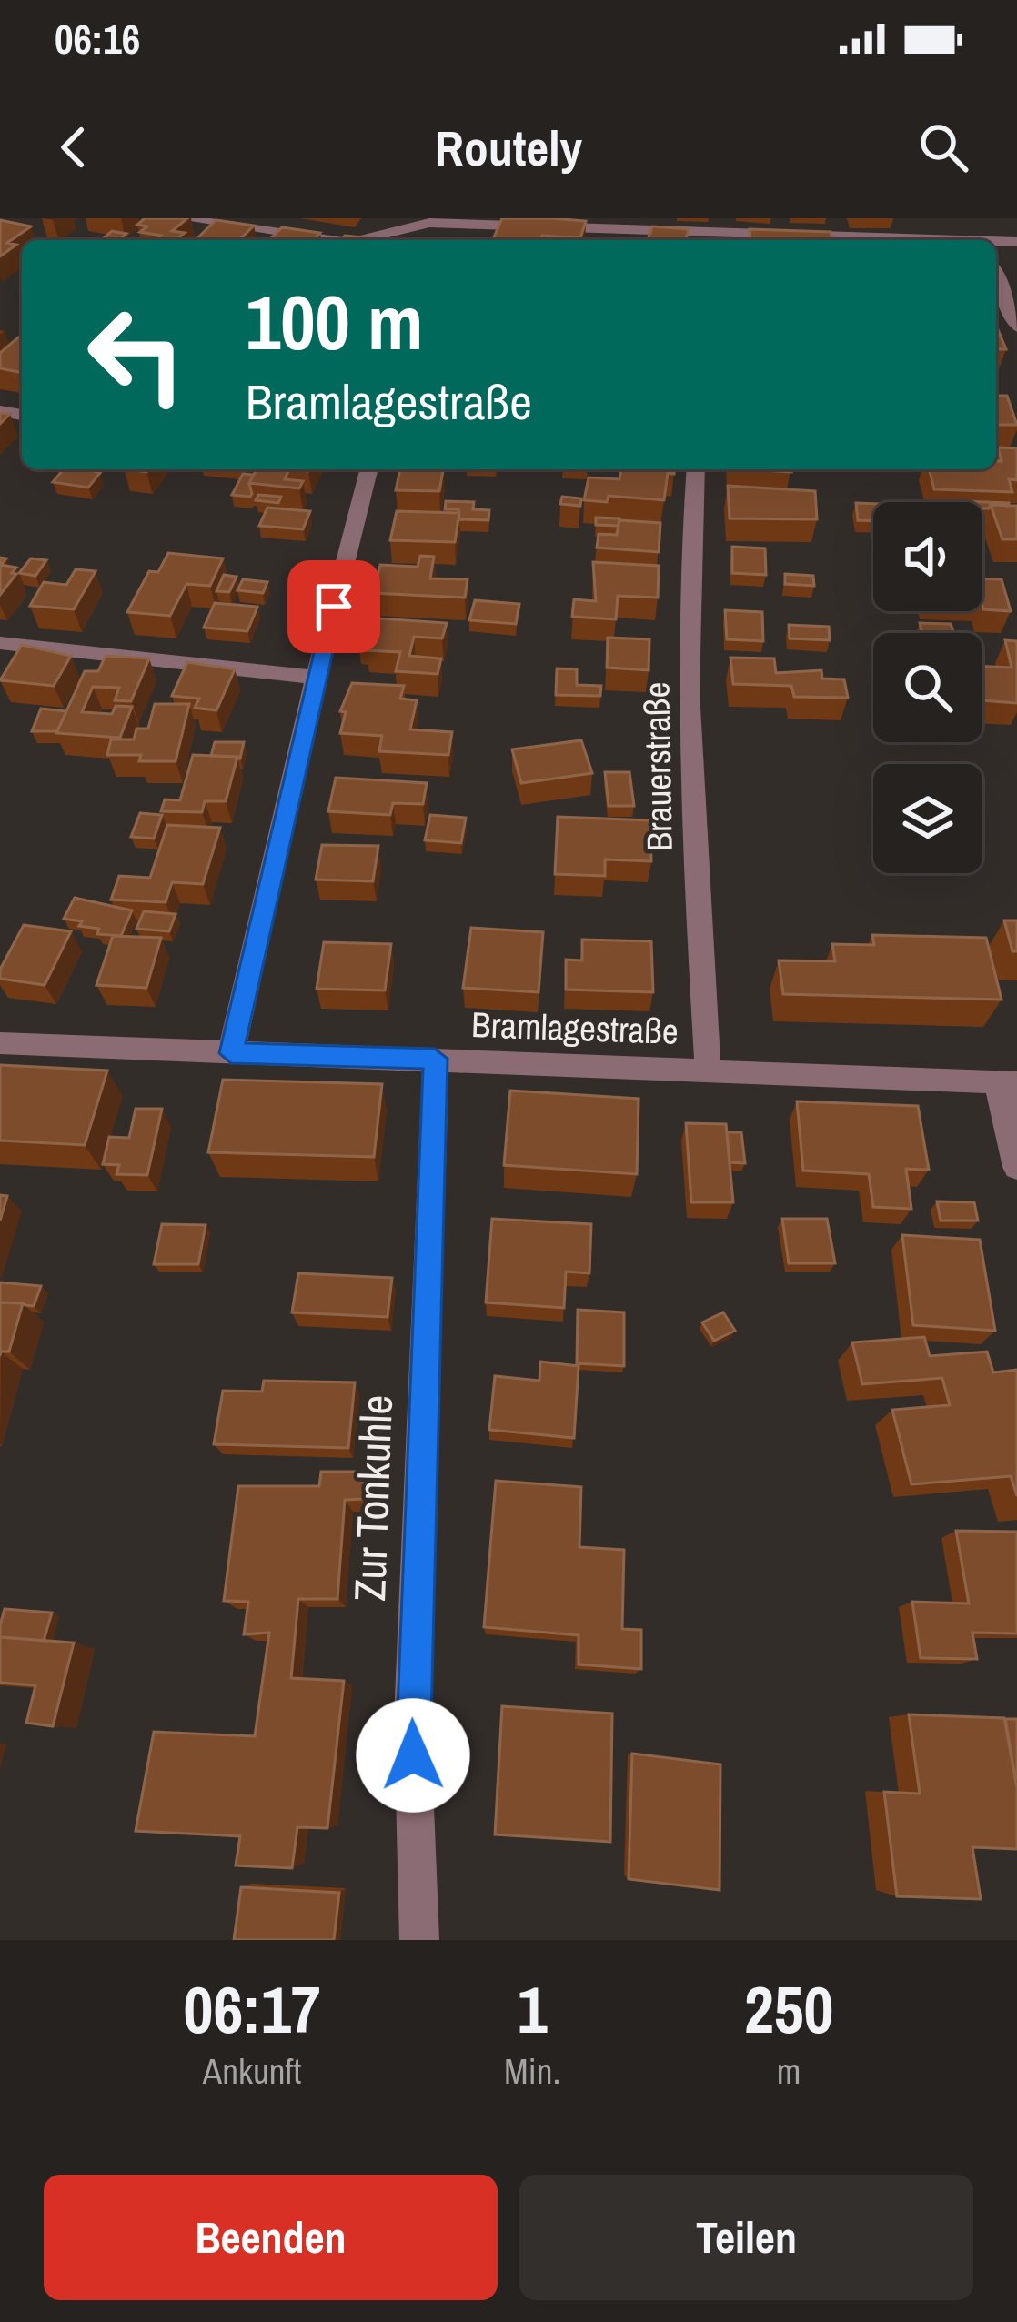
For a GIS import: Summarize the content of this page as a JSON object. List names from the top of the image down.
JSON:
{
  "streets": {
    "street": ["Brauerstraße", "Bramlagestraße", "Zur Tonkuhle"]
  },
  "crossings": [
    ["Brauerstraße", "Bramlagestraße"],
    ["Bramlagestraße", "Zur Tonkuhle"]
  ],
  "page": {
    "status": "06:16",
    "header": "Routely",
    "turn": ["100 m", "Bramlagestraße"],
    "eta": [
      "06:17",
      "Ankunft",
      "1",
      "Min.",
      "250",
      "m"
    ],
    "buttons": ["Beenden", "Teilen"]
  }
}
